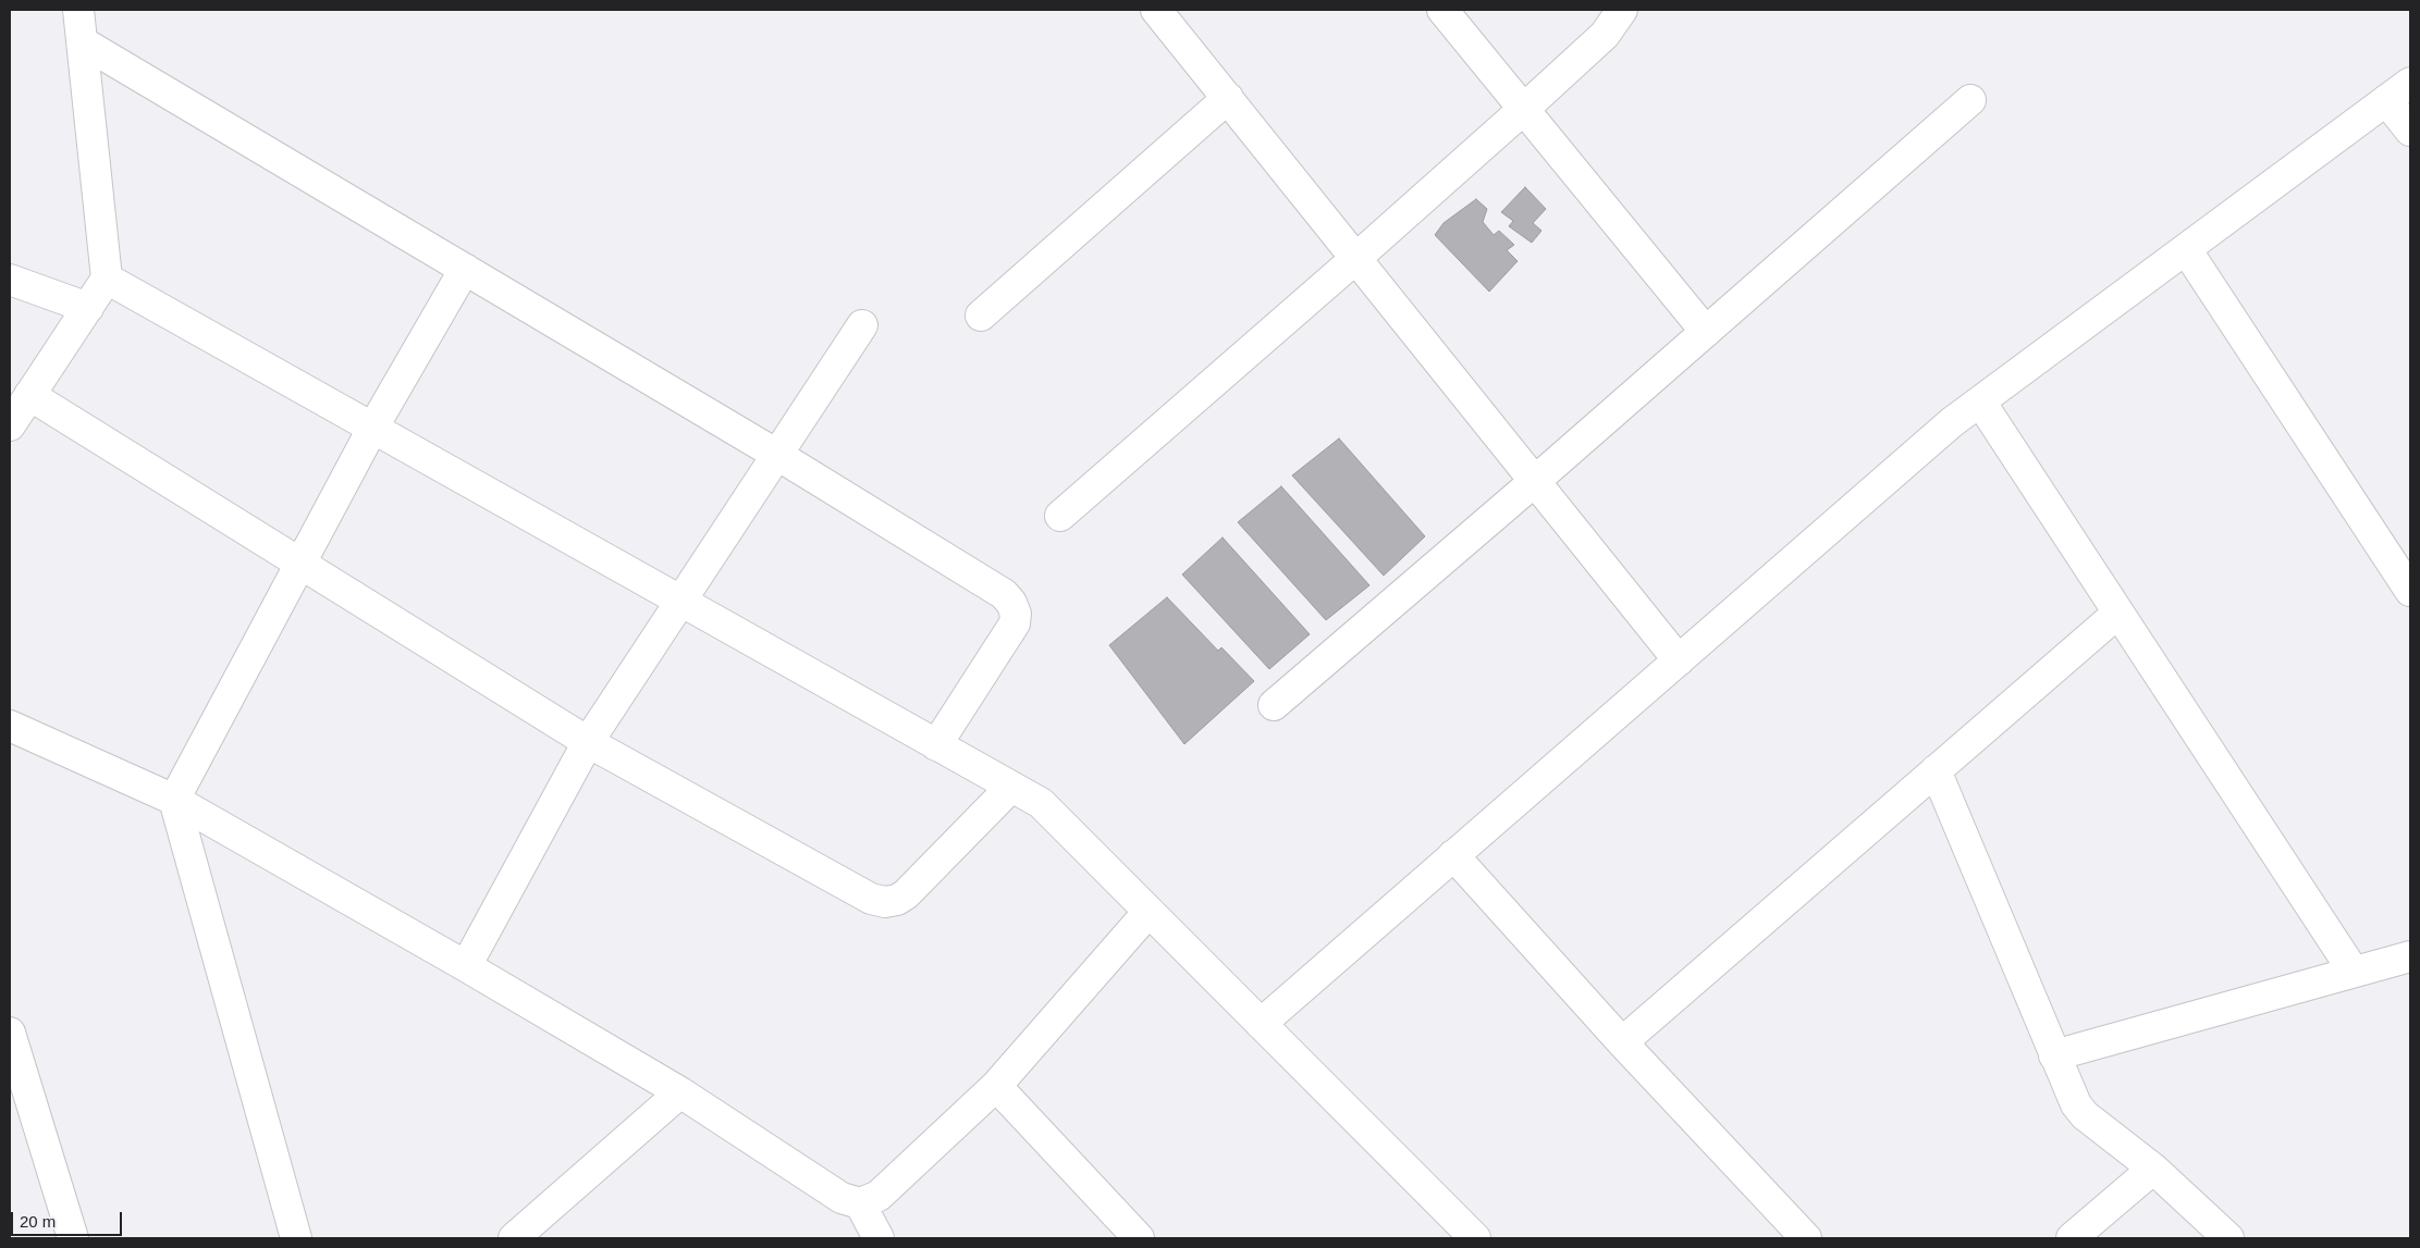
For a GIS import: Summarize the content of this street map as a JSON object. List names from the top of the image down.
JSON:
{
  "scale_bar": "20 m"
}
